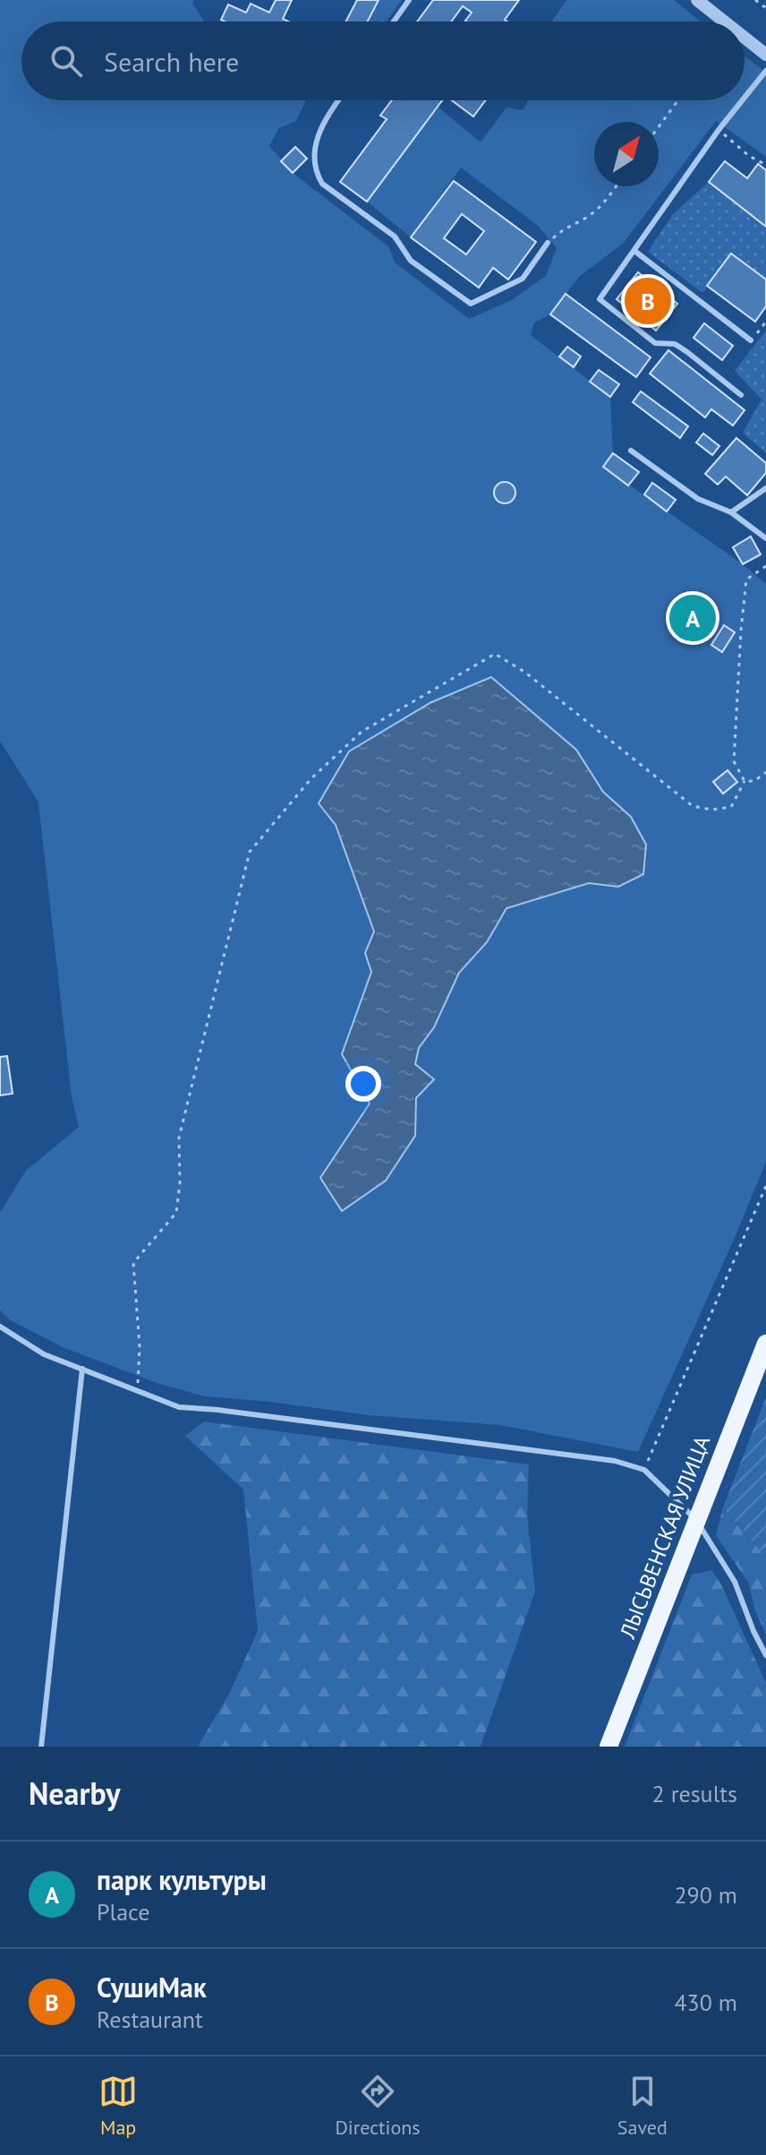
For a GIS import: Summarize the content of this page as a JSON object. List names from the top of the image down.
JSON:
{
  "streets": {
    "main road": ["ЛЫСЬВЕНСКАЯ УЛИЦА"]
  },
  "north": "top right",
  "page": {
    "search": "Search here",
    "pins": ["B", "A"],
    "heading": ["Nearby", "2 results"],
    "list": [
      {
        "mark": "A",
        "name": "парк культуры",
        "note": "Place",
        "value": "290 m"
      },
      {
        "mark": "B",
        "name": "СушиМак",
        "note": "Restaurant",
        "value": "430 m"
      }
    ],
    "nav": ["Map", "Directions", "Saved"]
  }
}
